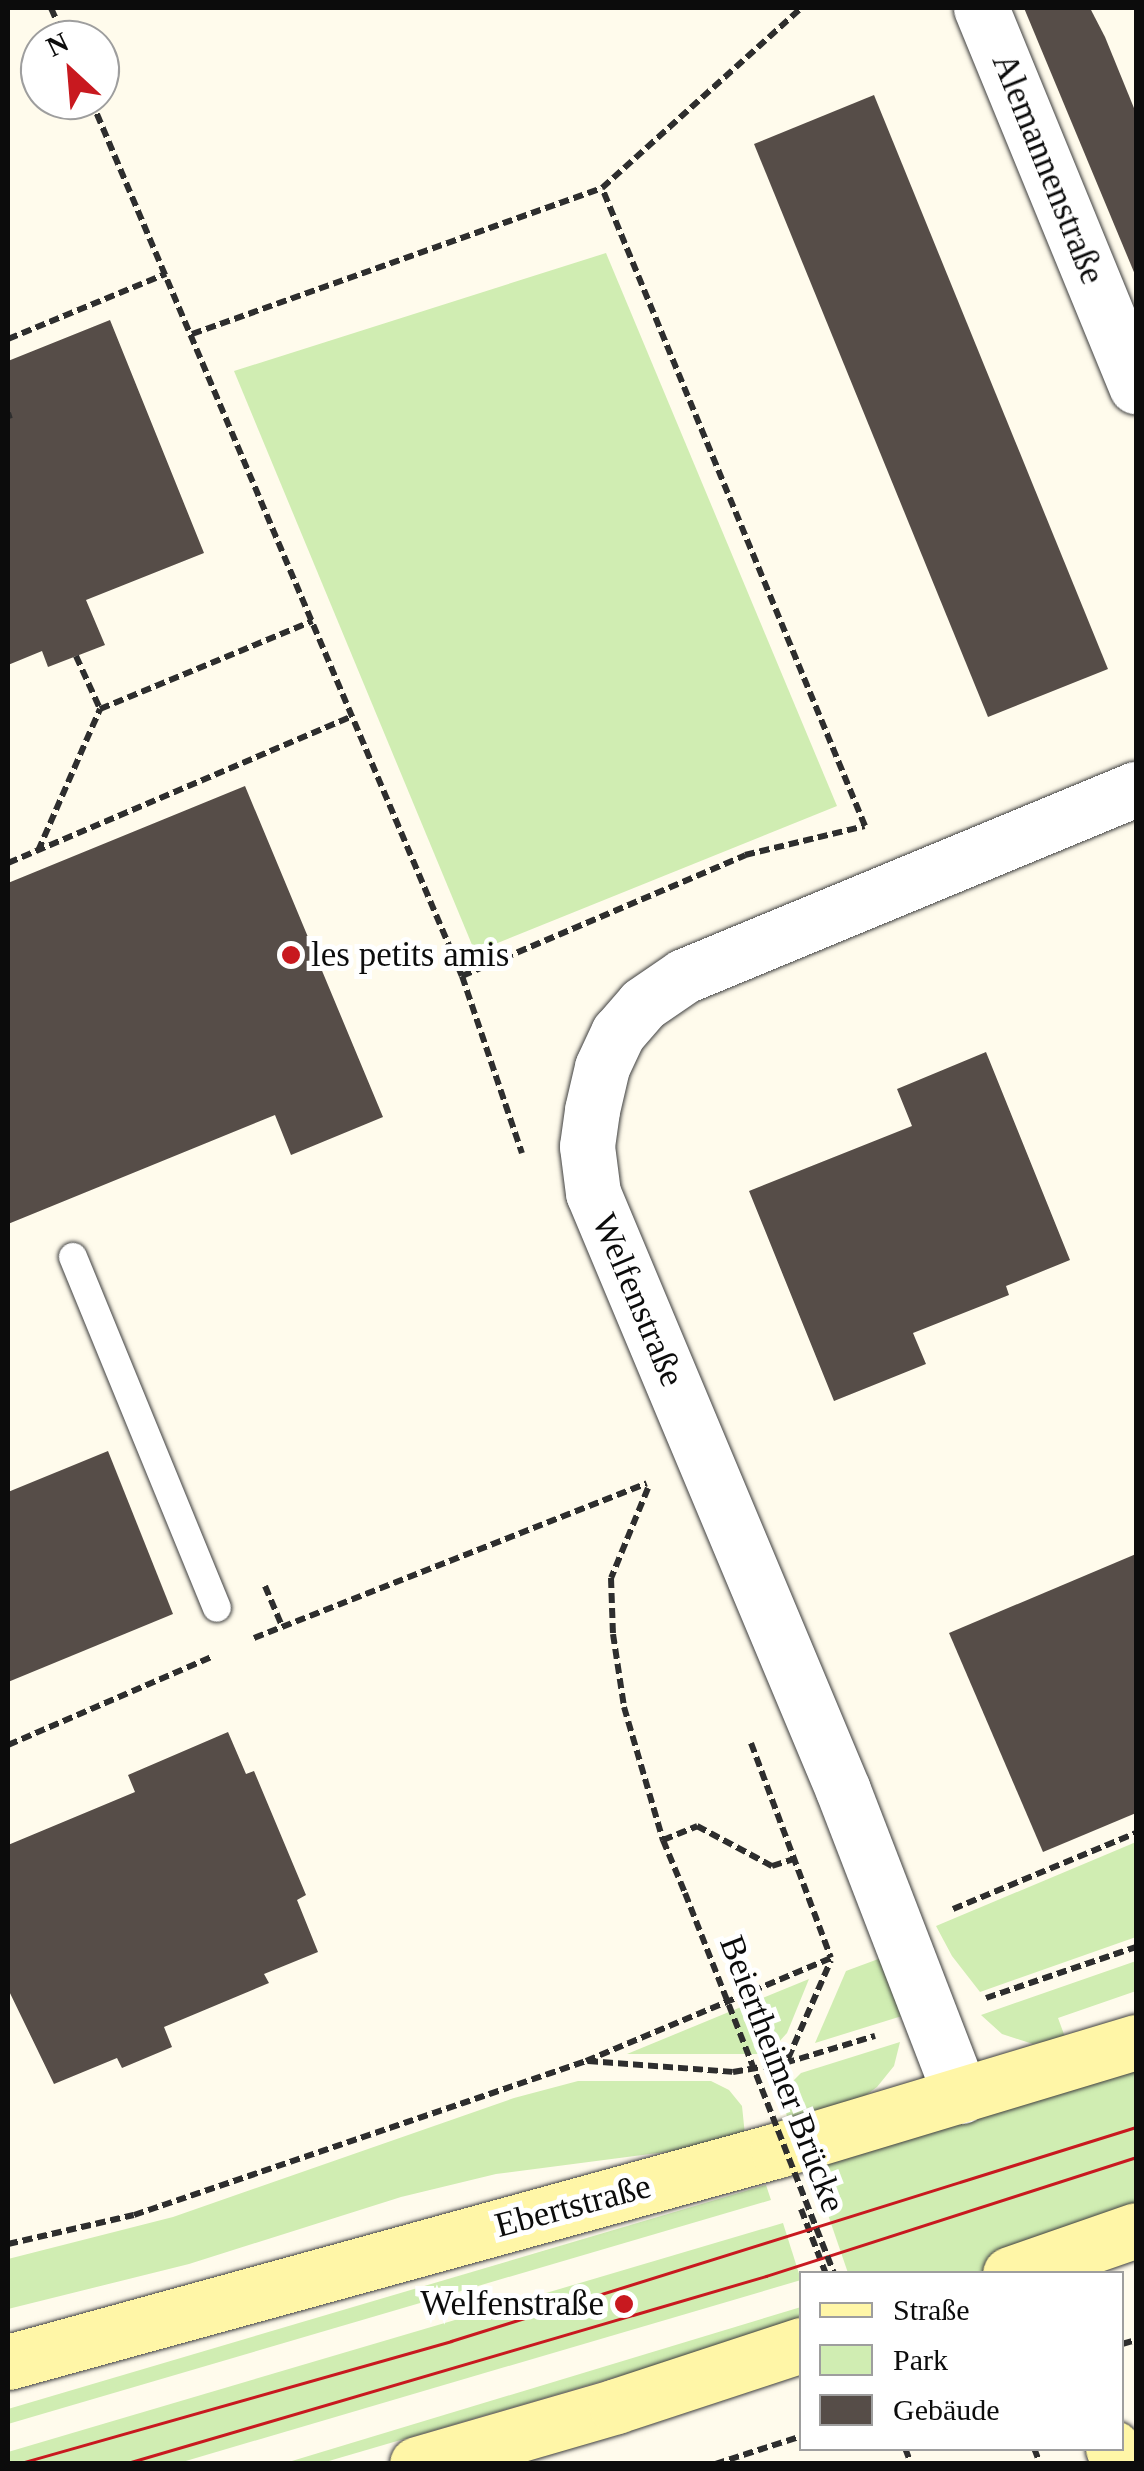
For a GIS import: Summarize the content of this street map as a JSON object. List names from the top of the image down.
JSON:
{
  "streets": {
    "main road": ["Ebertstraße"],
    "street": ["Alemannenstraße", "Welfenstraße"],
    "path": ["Beiertheimer Brücke"]
  },
  "crossings": [
    ["Welfenstraße", "Ebertstraße"]
  ],
  "places": ["les petits amis", "Welfenstraße"],
  "legend": ["Straße", "Park", "Gebäude"],
  "north": "top left"
}
